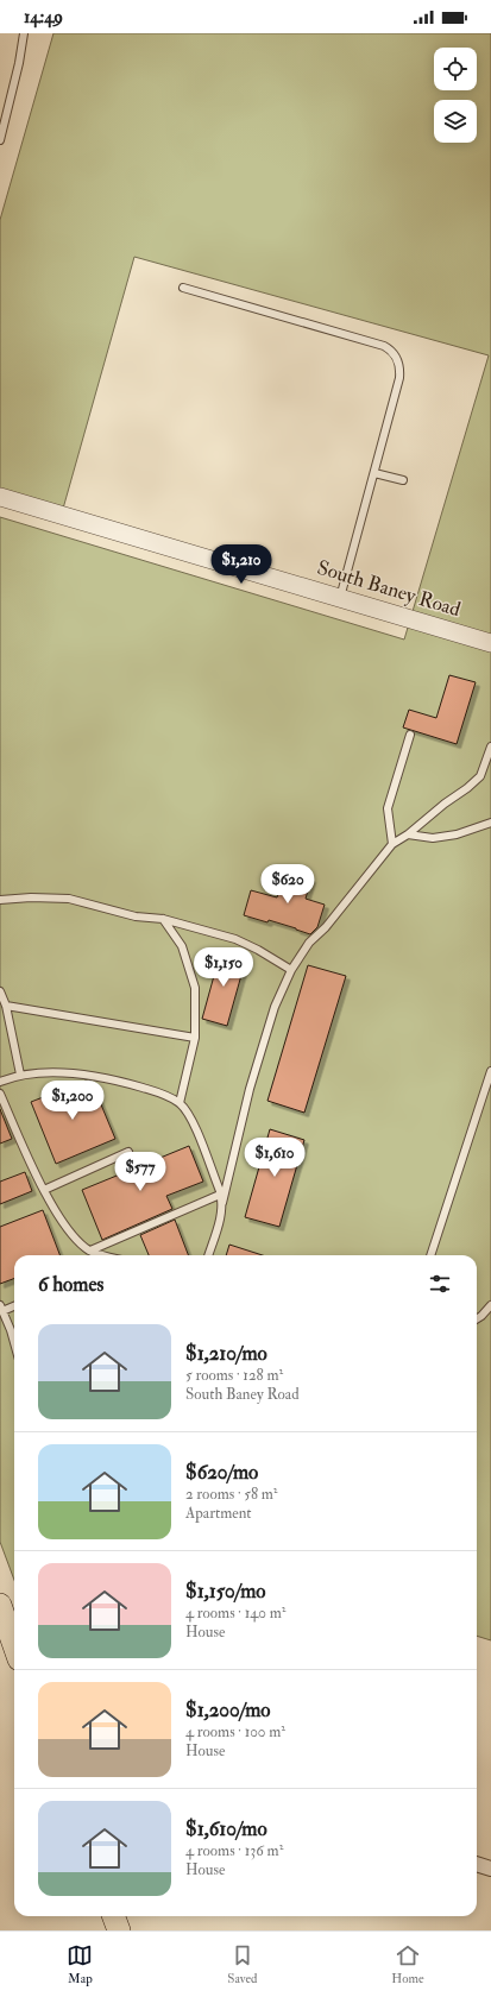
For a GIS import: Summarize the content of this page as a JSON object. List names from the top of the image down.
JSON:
{
  "streets": {
    "street": ["South Baney Road"]
  },
  "page": {
    "status": "14:49",
    "price": [
      "$1,210",
      "$620",
      "$1,150",
      "$1,200",
      "$1,610",
      "$577"
    ],
    "heading": "6 homes",
    "list": [
      {
        "name": "$1,210/mo",
        "note": "5 rooms · 128 m² · South Baney Road"
      },
      {
        "name": "$620/mo",
        "note": "2 rooms · 58 m² · Apartment"
      },
      {
        "name": "$1,150/mo",
        "note": "4 rooms · 140 m² · House"
      },
      {
        "name": "$1,200/mo",
        "note": "4 rooms · 100 m² · House"
      },
      {
        "name": "$1,610/mo",
        "note": "4 rooms · 136 m² · House"
      }
    ],
    "tabs": ["Map", "Saved", "Home"]
  }
}
